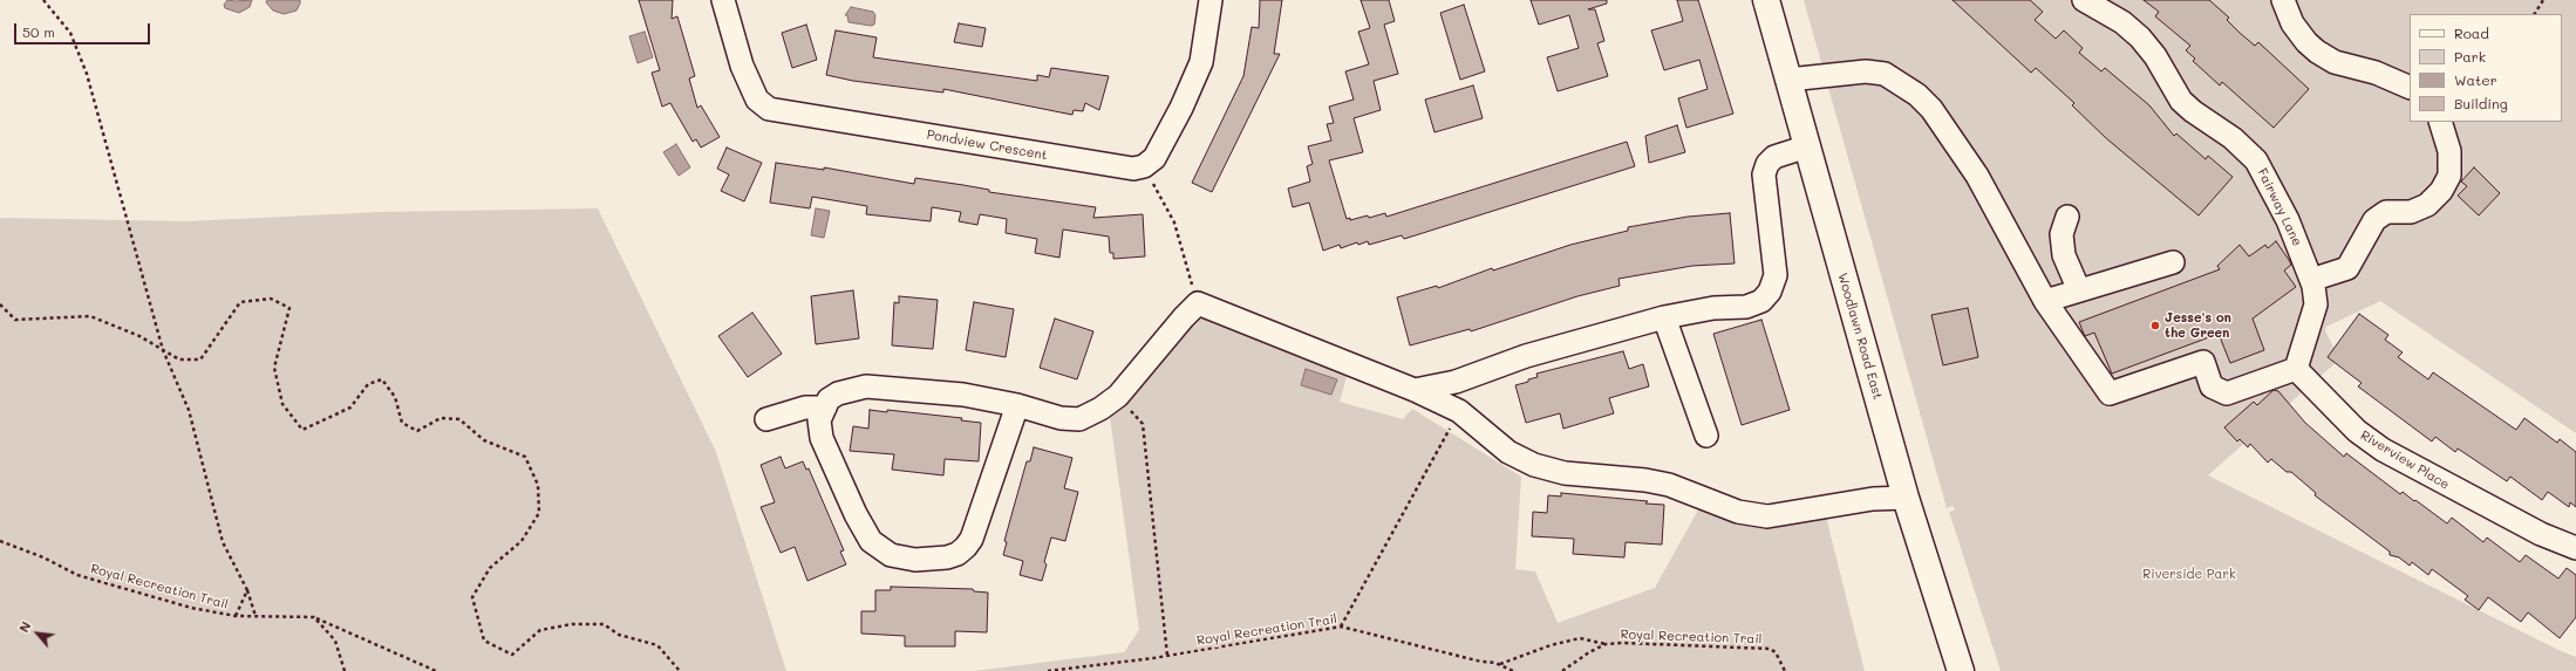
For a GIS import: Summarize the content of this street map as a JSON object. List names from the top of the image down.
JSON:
{
  "streets": {
    "main road": ["Woodlawn Road East"],
    "street": ["Pondview Crescent", "Fairway Lane", "Riverview Place"],
    "path": ["Royal Recreation Trail"]
  },
  "parks": ["Riverside Park"],
  "places": ["Jesse's on the Green"],
  "legend": [
    "Road",
    "Park",
    "Water",
    "Building"
  ],
  "scale_bar": "50 m",
  "north": "top left"
}
